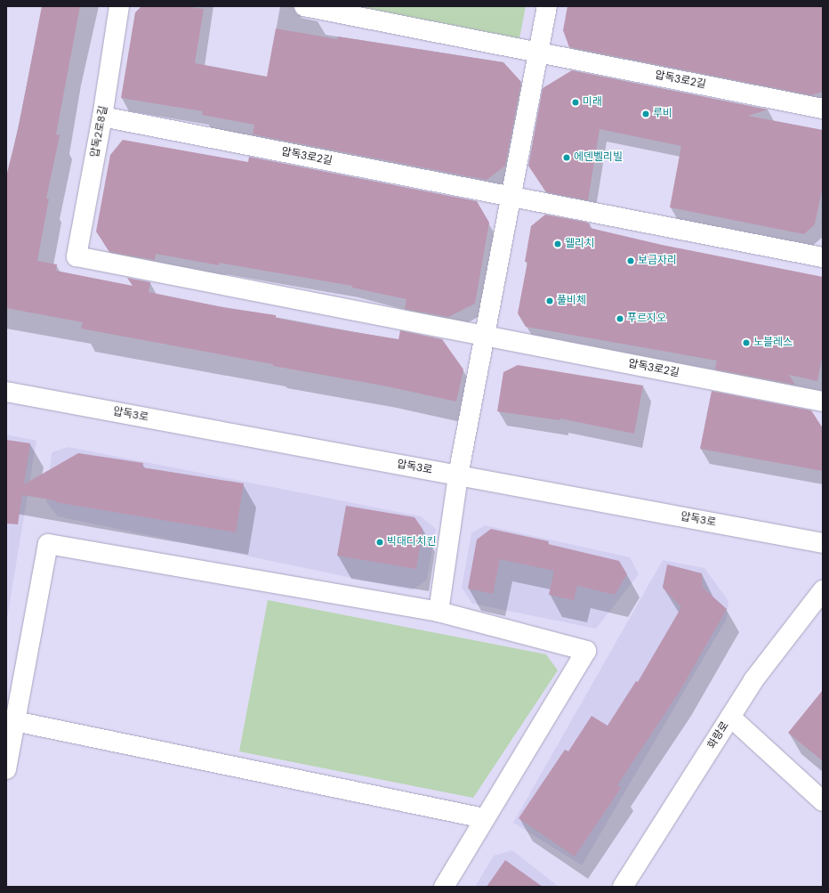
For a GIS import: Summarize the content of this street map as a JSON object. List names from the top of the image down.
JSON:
{
  "streets": {
    "street": [
      "압독3로2길",
      "압독2로8길",
      "압독3로",
      "화랑로"
    ]
  },
  "crossings": [
    ["압독3로2길", "압독2로8길"]
  ],
  "places": [
    "미래",
    "루비",
    "에덴벨리빌",
    "웰리치",
    "보금자리",
    "풀비체",
    "푸르지오",
    "노블레스",
    "빅대디치킨"
  ]
}
